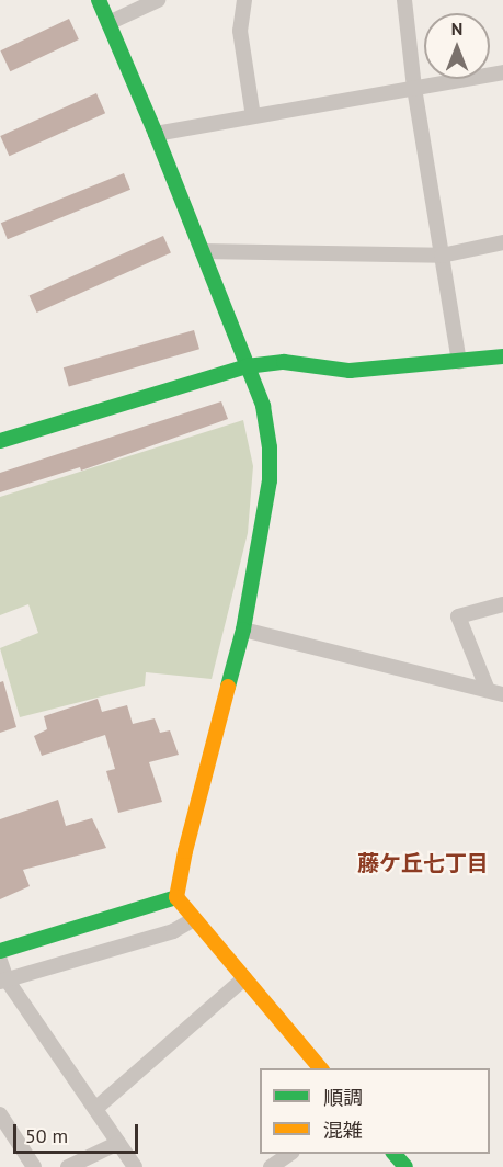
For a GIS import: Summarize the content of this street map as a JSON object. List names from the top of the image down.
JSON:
{
  "districts": ["藤ケ丘七丁目"],
  "legend": ["順調", "混雑"],
  "scale_bar": "50 m",
  "north": "top"
}
